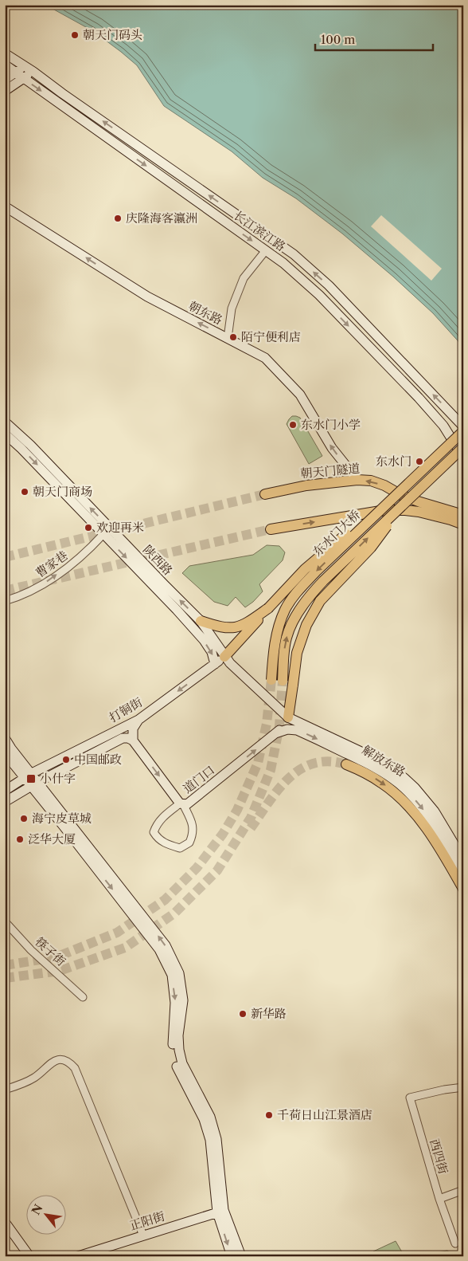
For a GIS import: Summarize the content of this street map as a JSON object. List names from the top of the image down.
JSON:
{
  "streets": {
    "main road": [
      "长江滨江路",
      "朝东路",
      "朝天门隧道",
      "东水门大桥",
      "陕西路",
      "打铜街",
      "解放东路",
      "道门口",
      "正阳街"
    ],
    "street": ["曹家巷", "筷子街", "西四街"]
  },
  "crossings": [
    ["朝东路", "朝天门隧道"],
    ["陕西路", "曹家巷"],
    ["陕西路", "打铜街"],
    ["陕西路", "解放东路"],
    ["陕西路", "道门口"],
    ["打铜街", "道门口"],
    ["解放东路", "道门口"]
  ],
  "one_way": ["朝东路", "曹家巷"],
  "places": {
    "other": [
      "朝天门码头",
      "庆隆海客瀛洲",
      "陌宁便利店",
      "东水门小学",
      "东水门",
      "朝天门商场",
      "欢迎再米",
      "中国邮政",
      "海宁皮草城",
      "泛华大厦",
      "新华路",
      "千荷日山江景酒店"
    ],
    "transit": ["小什字"]
  },
  "scale_bar": "100 m",
  "north": "top left"
}
